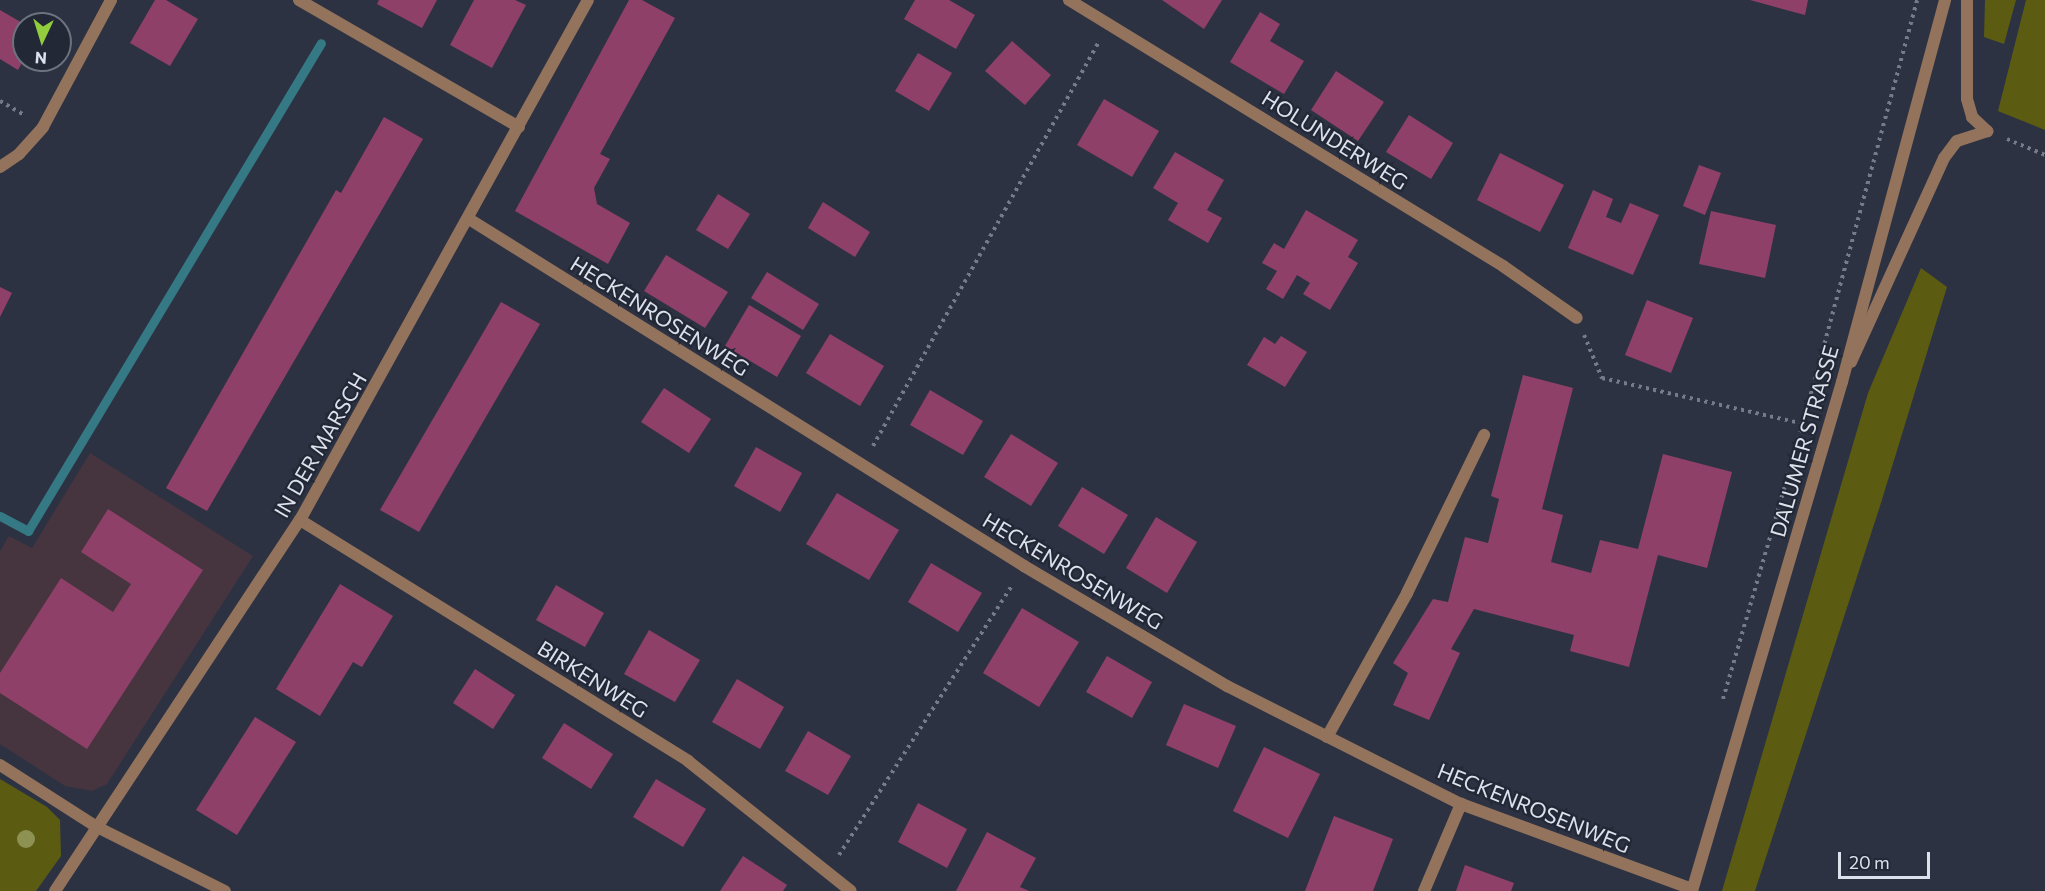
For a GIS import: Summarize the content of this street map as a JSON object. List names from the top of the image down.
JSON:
{
  "streets": {
    "street": [
      "HOLUNDERWEG",
      "HECKENROSENWEG",
      "DALUMER STRASSE",
      "IN DER MARSCH",
      "BIRKENWEG"
    ]
  },
  "crossings": [
    ["HECKENROSENWEG", "DALUMER STRASSE"],
    ["HECKENROSENWEG", "IN DER MARSCH"],
    ["IN DER MARSCH", "BIRKENWEG"]
  ],
  "scale_bar": "20 m",
  "north": "bottom"
}
